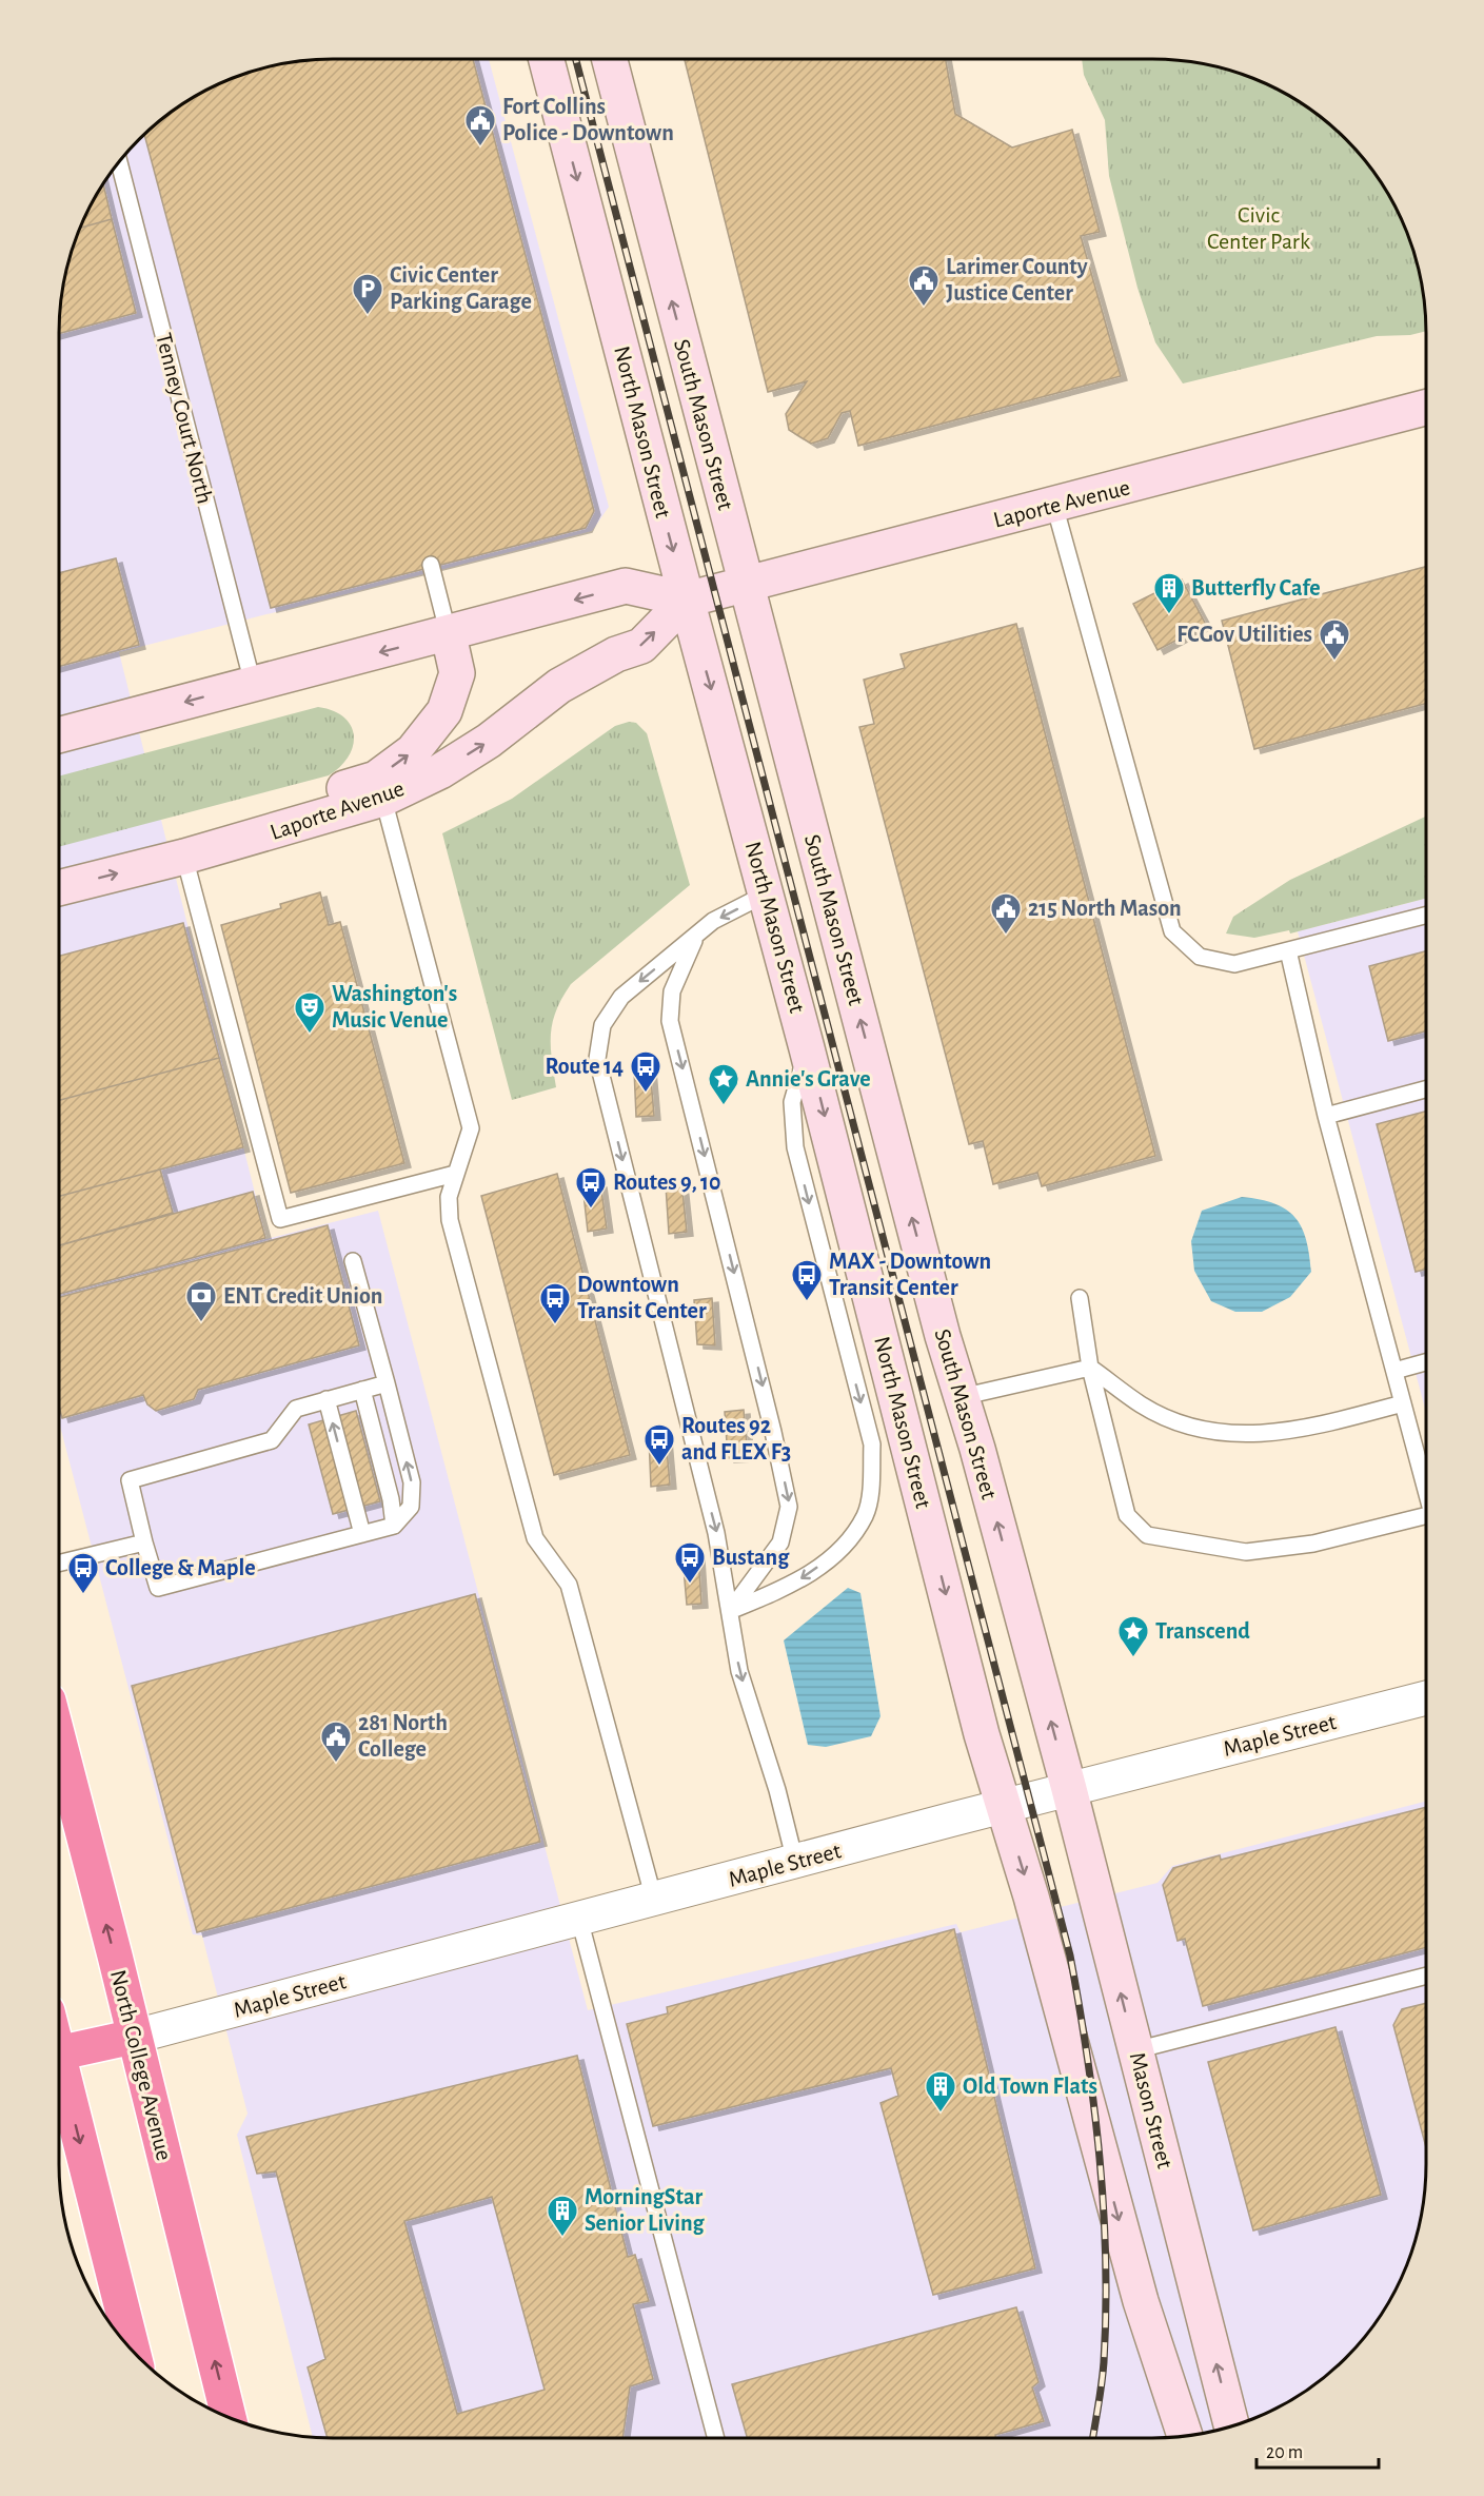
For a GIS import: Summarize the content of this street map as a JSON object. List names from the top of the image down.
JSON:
{
  "streets": {
    "highway": ["North College Avenue"],
    "street": [
      "South Mason Street",
      "North Mason Street",
      "Laporte Avenue",
      "Maple Street",
      "Mason Street"
    ],
    "lane": ["Tenney Court North"]
  },
  "crossings": [
    ["Tenney Court North", "Laporte Avenue"],
    ["South Mason Street", "Laporte Avenue"],
    ["South Mason Street", "Maple Street"],
    ["South Mason Street", "Mason Street"],
    ["North Mason Street", "Laporte Avenue"],
    ["North Mason Street", "Maple Street"],
    ["Maple Street", "North College Avenue"],
    ["Maple Street", "Mason Street"]
  ],
  "one_way": ["South Mason Street", "North Mason Street"],
  "parks": ["Civic Center Park"],
  "places": {
    "public building": [
      "Fort Collins Police - Downtown",
      "Larimer County Justice Center",
      "FCGov Utilities",
      "215 North Mason",
      "281 North College"
    ],
    "parking": ["Civic Center Parking Garage"],
    "building": ["Butterfly Cafe", "Old Town Flats", "MorningStar Senior Living"],
    "theatre": ["Washington's Music Venue"],
    "bus stop": [
      "Route 14",
      "Routes 9, 10",
      "MAX - Downtown Transit Center",
      "Downtown Transit Center",
      "Routes 92 and FLEX F3",
      "Bustang",
      "College & Maple"
    ],
    "place": ["Annie's Grave", "Transcend"],
    "bank": ["ENT Credit Union"]
  },
  "scale_bar": "20 m"
}
